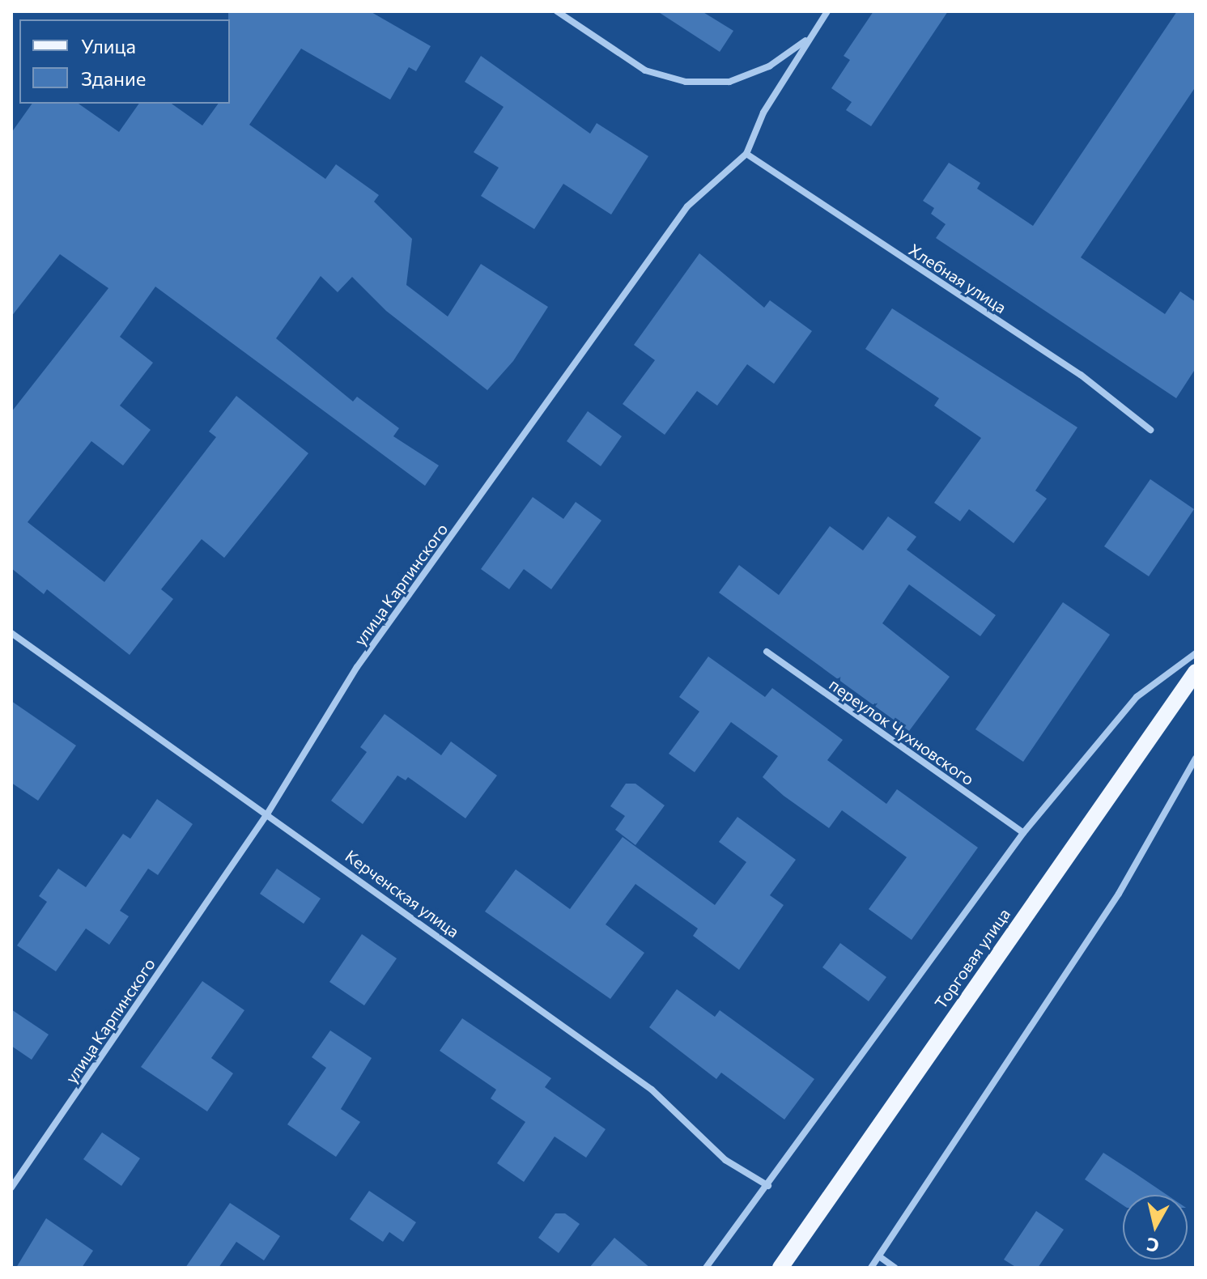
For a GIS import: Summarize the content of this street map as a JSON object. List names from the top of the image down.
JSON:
{
  "streets": {
    "main road": ["Торговая улица"],
    "street": [
      "Хлебная улица",
      "улица Карпинского",
      "переулок Чухновского",
      "Керченская улица"
    ]
  },
  "crossings": [
    ["Хлебная улица", "улица Карпинского"],
    ["улица Карпинского", "Керченская улица"]
  ],
  "legend": ["Улица", "Здание"],
  "north": "bottom"
}
